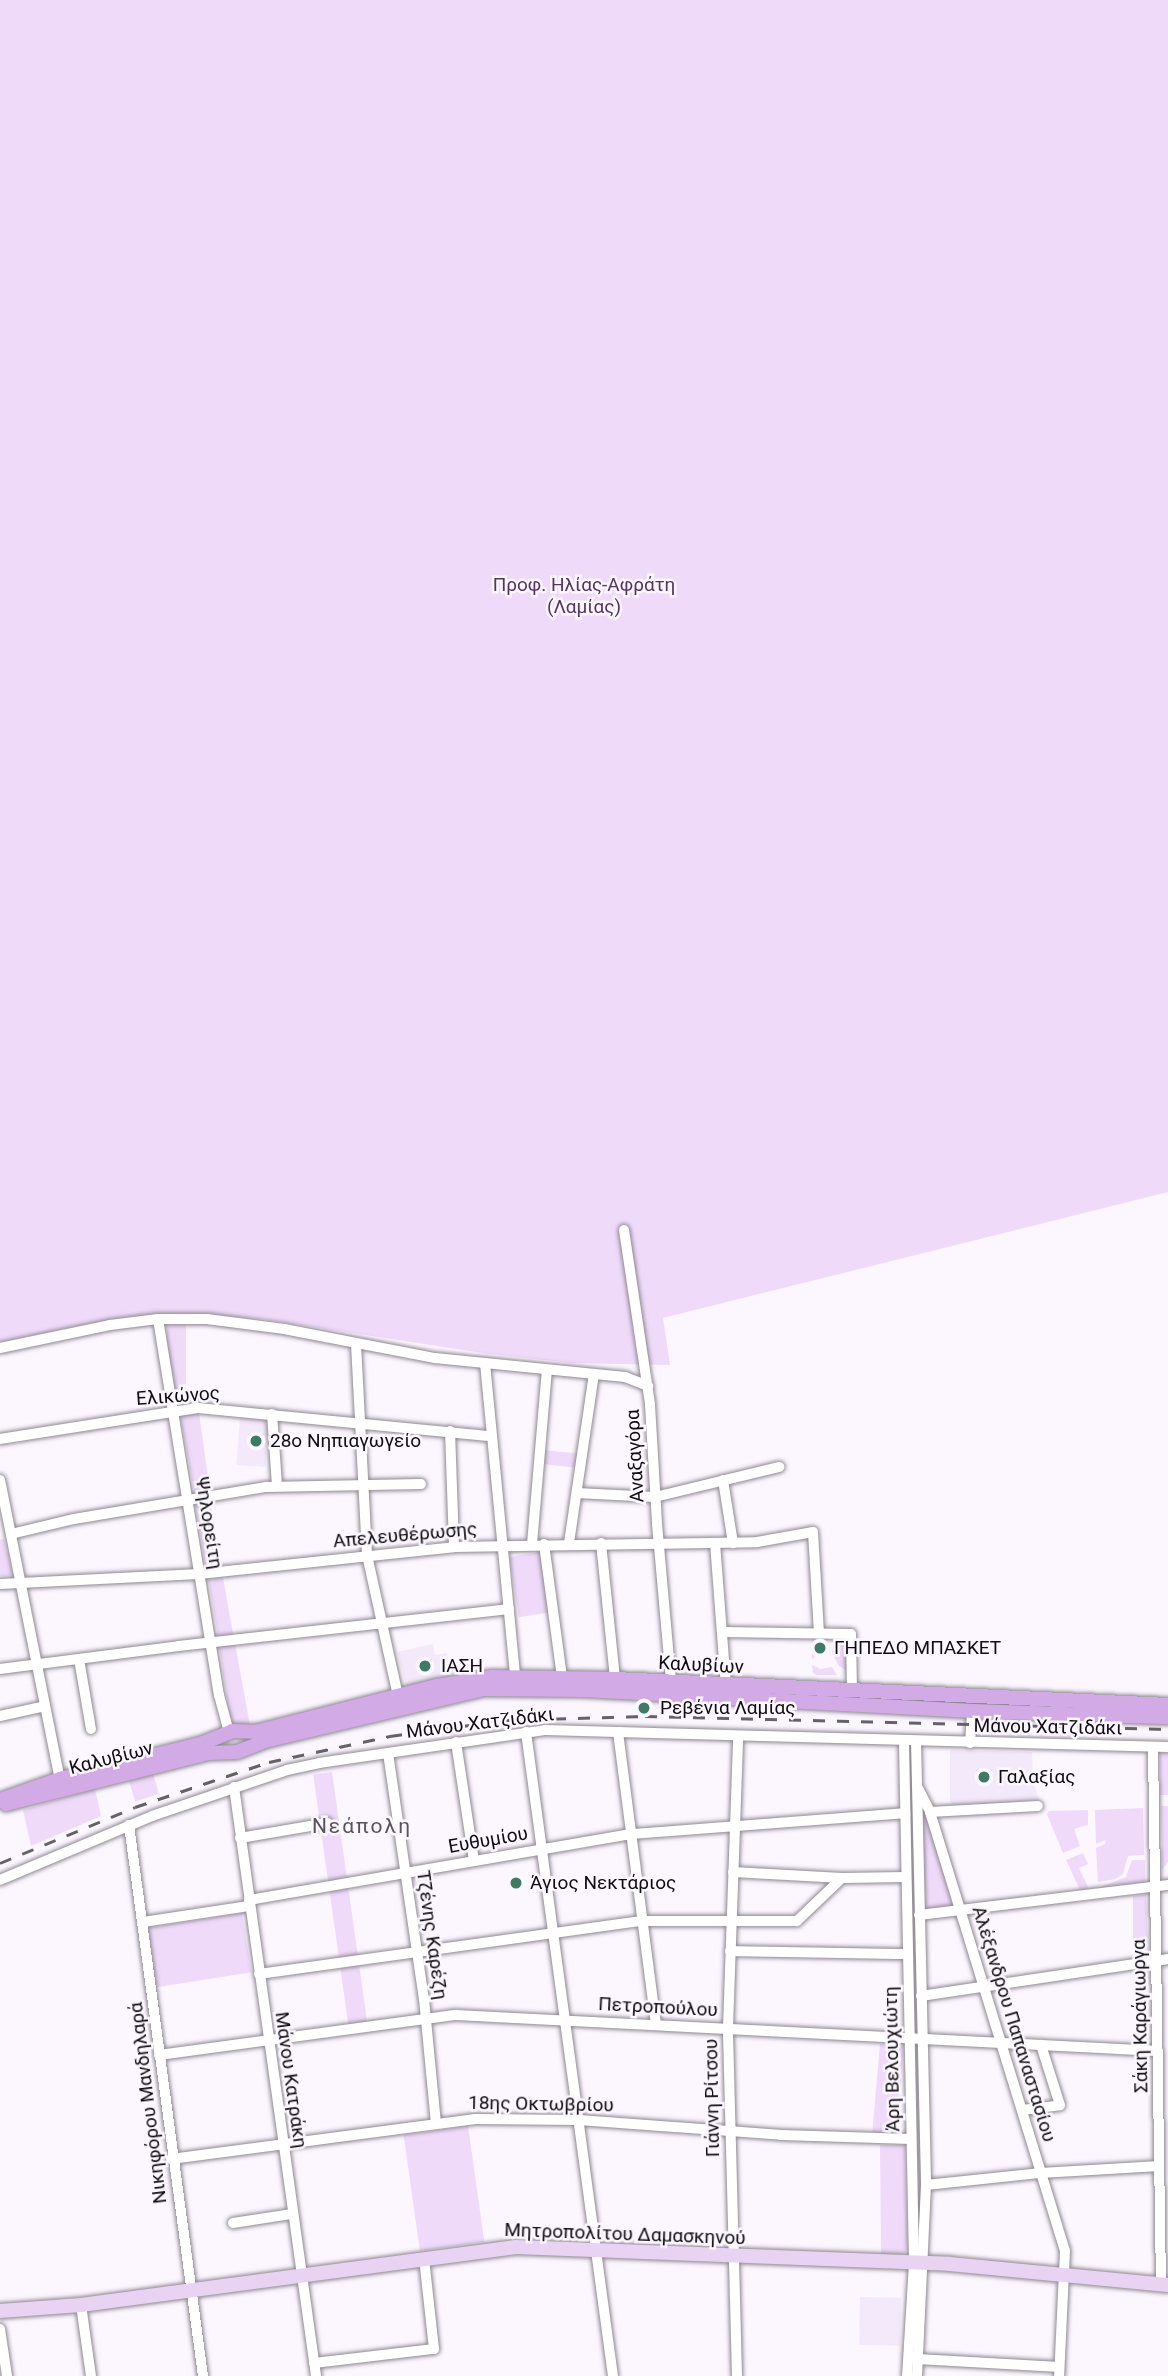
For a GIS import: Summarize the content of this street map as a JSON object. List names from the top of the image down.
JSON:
{
  "streets": {
    "main road": ["Καλυβίων"],
    "street": [
      "Ελικώνος",
      "Αναξαγόρα",
      "Ψηλορείτη",
      "Απελευθέρωσης",
      "Μάνου Χατζιδάκι",
      "Ευθυμίου",
      "Τζένης Καρέζη",
      "Πετροπούλου",
      "Σάκη Καράγιωργα",
      "Αλέξανδρου Παπαναστασίου",
      "Άρη Βελουχιώτη",
      "Μάνου Κατράκη",
      "Γιάννη Ρίτσου",
      "Νικηφόρου Μανδηλαρά",
      "18ης Οκτωβρίου",
      "Μητροπολίτου Δαμασκηνού"
    ]
  },
  "crossings": [
    ["Ελικώνος", "Ψηλορείτη"],
    ["Αναξαγόρα", "Απελευθέρωσης"],
    ["Αναξαγόρα", "Καλυβίων"],
    ["Ψηλορείτη", "Απελευθέρωσης"],
    ["Ψηλορείτη", "Καλυβίων"],
    ["Μάνου Χατζιδάκι", "Τζένης Καρέζη"],
    ["Μάνου Χατζιδάκι", "Σάκη Καράγιωργα"],
    ["Μάνου Χατζιδάκι", "Άρη Βελουχιώτη"],
    ["Μάνου Χατζιδάκι", "Μάνου Κατράκη"],
    ["Μάνου Χατζιδάκι", "Γιάννη Ρίτσου"],
    ["Μάνου Χατζιδάκι", "Νικηφόρου Μανδηλαρά"],
    ["Ευθυμίου", "Τζένης Καρέζη"],
    ["Ευθυμίου", "Άρη Βελουχιώτη"],
    ["Ευθυμίου", "Μάνου Κατράκη"],
    ["Ευθυμίου", "Γιάννη Ρίτσου"],
    ["Ευθυμίου", "Νικηφόρου Μανδηλαρά"],
    ["Τζένης Καρέζη", "Πετροπούλου"],
    ["Τζένης Καρέζη", "18ης Οκτωβρίου"],
    ["Πετροπούλου", "Σάκη Καράγιωργα"],
    ["Πετροπούλου", "Αλέξανδρου Παπαναστασίου"],
    ["Πετροπούλου", "Άρη Βελουχιώτη"],
    ["Πετροπούλου", "Μάνου Κατράκη"],
    ["Πετροπούλου", "Γιάννη Ρίτσου"],
    ["Πετροπούλου", "Νικηφόρου Μανδηλαρά"],
    ["Σάκη Καράγιωργα", "Μητροπολίτου Δαμασκηνού"],
    ["Αλέξανδρου Παπαναστασίου", "Άρη Βελουχιώτη"],
    ["Αλέξανδρου Παπαναστασίου", "Μητροπολίτου Δαμασκηνού"],
    ["Άρη Βελουχιώτη", "18ης Οκτωβρίου"],
    ["Άρη Βελουχιώτη", "Μητροπολίτου Δαμασκηνού"],
    ["Μάνου Κατράκη", "18ης Οκτωβρίου"],
    ["Μάνου Κατράκη", "Μητροπολίτου Δαμασκηνού"],
    ["Γιάννη Ρίτσου", "18ης Οκτωβρίου"],
    ["Γιάννη Ρίτσου", "Μητροπολίτου Δαμασκηνού"],
    ["Νικηφόρου Μανδηλαρά", "18ης Οκτωβρίου"],
    ["Νικηφόρου Μανδηλαρά", "Μητροπολίτου Δαμασκηνού"]
  ],
  "districts": ["Νεάπολη"],
  "parks": ["Προφ. Ηλίας-Αφράτη (Λαμίας)"],
  "places": [
    "28ο Νηπιαγωγείο",
    "ΓΗΠΕΔΟ ΜΠΑΣΚΕΤ",
    "ΙΑΣΗ",
    "Ρεβένια Λαμίας",
    "Γαλαξίας",
    "Άγιος Νεκτάριος"
  ]
}
